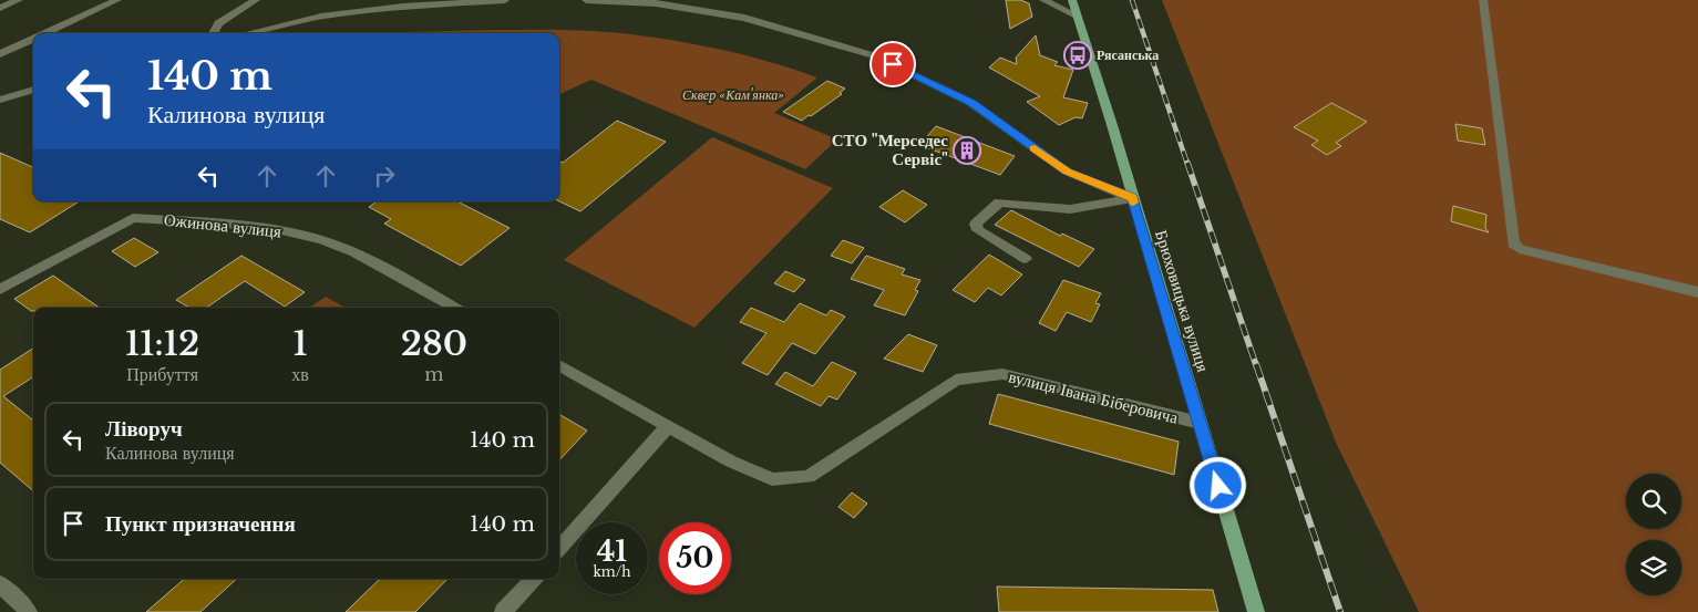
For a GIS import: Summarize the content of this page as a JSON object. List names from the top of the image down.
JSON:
{
  "streets": {
    "main road": ["Брюховицька вулиця"],
    "street": ["Ожинова вулиця", "вулиця Івана Біберовича"]
  },
  "crossings": [
    ["Брюховицька вулиця", "вулиця Івана Біберовича"]
  ],
  "parks": ["Сквер «Кам'янка»"],
  "places": {
    "bus stop": ["Рясанська"],
    "building": ["СТО \"Мерседес Сервіс\""]
  },
  "page": {
    "turn": ["140 m", "Калинова вулиця"],
    "eta": [
      "11:12",
      "Прибуття",
      "1",
      "хв",
      "280",
      "m"
    ],
    "list": [
      {
        "name": "Ліворуч",
        "note": "Калинова вулиця",
        "value": "140 m"
      },
      {
        "name": "Пункт призначення",
        "value": "140 m"
      }
    ],
    "speed": "41 km/h",
    "limit": "50"
  }
}
